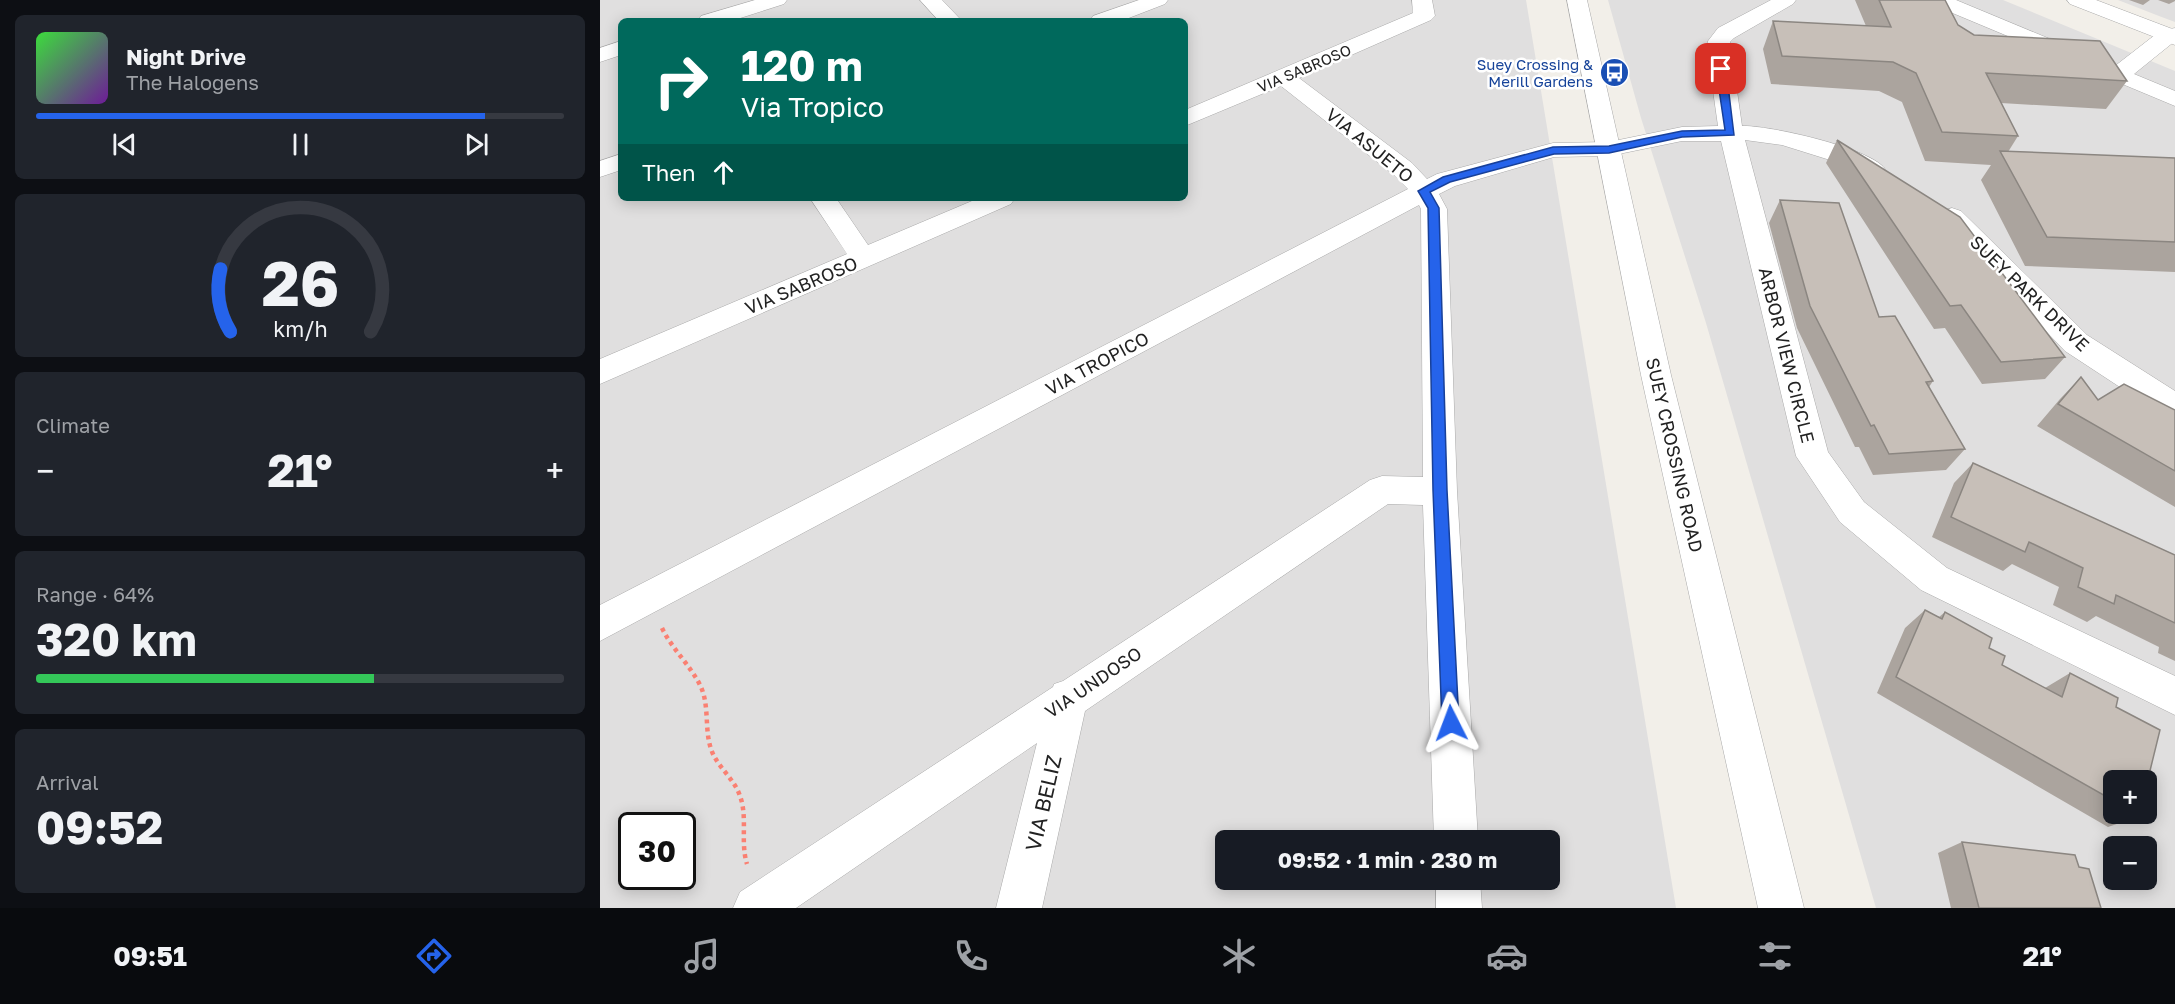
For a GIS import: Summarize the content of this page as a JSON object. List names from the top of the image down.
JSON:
{
  "streets": {
    "street": [
      "VIA SABROSO",
      "VIA ASUETO",
      "SUEY PARK DRIVE",
      "ARBOR VIEW CIRCLE",
      "VIA TROPICO",
      "SUEY CROSSING ROAD",
      "VIA UNDOSO",
      "VIA BELIZ"
    ]
  },
  "crossings": [
    ["VIA SABROSO", "VIA ASUETO"],
    ["VIA ASUETO", "VIA TROPICO"],
    ["VIA ASUETO", "VIA UNDOSO"],
    ["VIA TROPICO", "SUEY CROSSING ROAD"],
    ["VIA UNDOSO", "VIA BELIZ"]
  ],
  "places": {
    "bus stop": ["Suey Crossing & Merill Gardens"]
  },
  "page": {
    "turn": ["120 m", "Via Tropico"],
    "song": ["Night Drive", "The Halogens"],
    "then": "Then",
    "tile": [
      "Climate",
      ["Range · 64%", "320 km"],
      ["Arrival", "09:52"]
    ],
    "heat": ["−", "21°", "+"],
    "map_buttons": ["+", "−"],
    "limit": "30",
    "trip": "09:52 · 1 min · 230 m",
    "tabs": ["09:51", "21°"],
    "gauge": ["26", "km/h"]
  }
}
